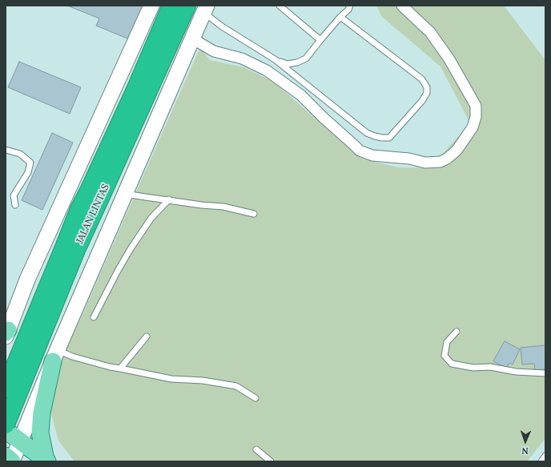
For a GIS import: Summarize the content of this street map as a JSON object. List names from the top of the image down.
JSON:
{
  "streets": {
    "highway": ["JALAN LINTAS"]
  },
  "north": "bottom"
}
